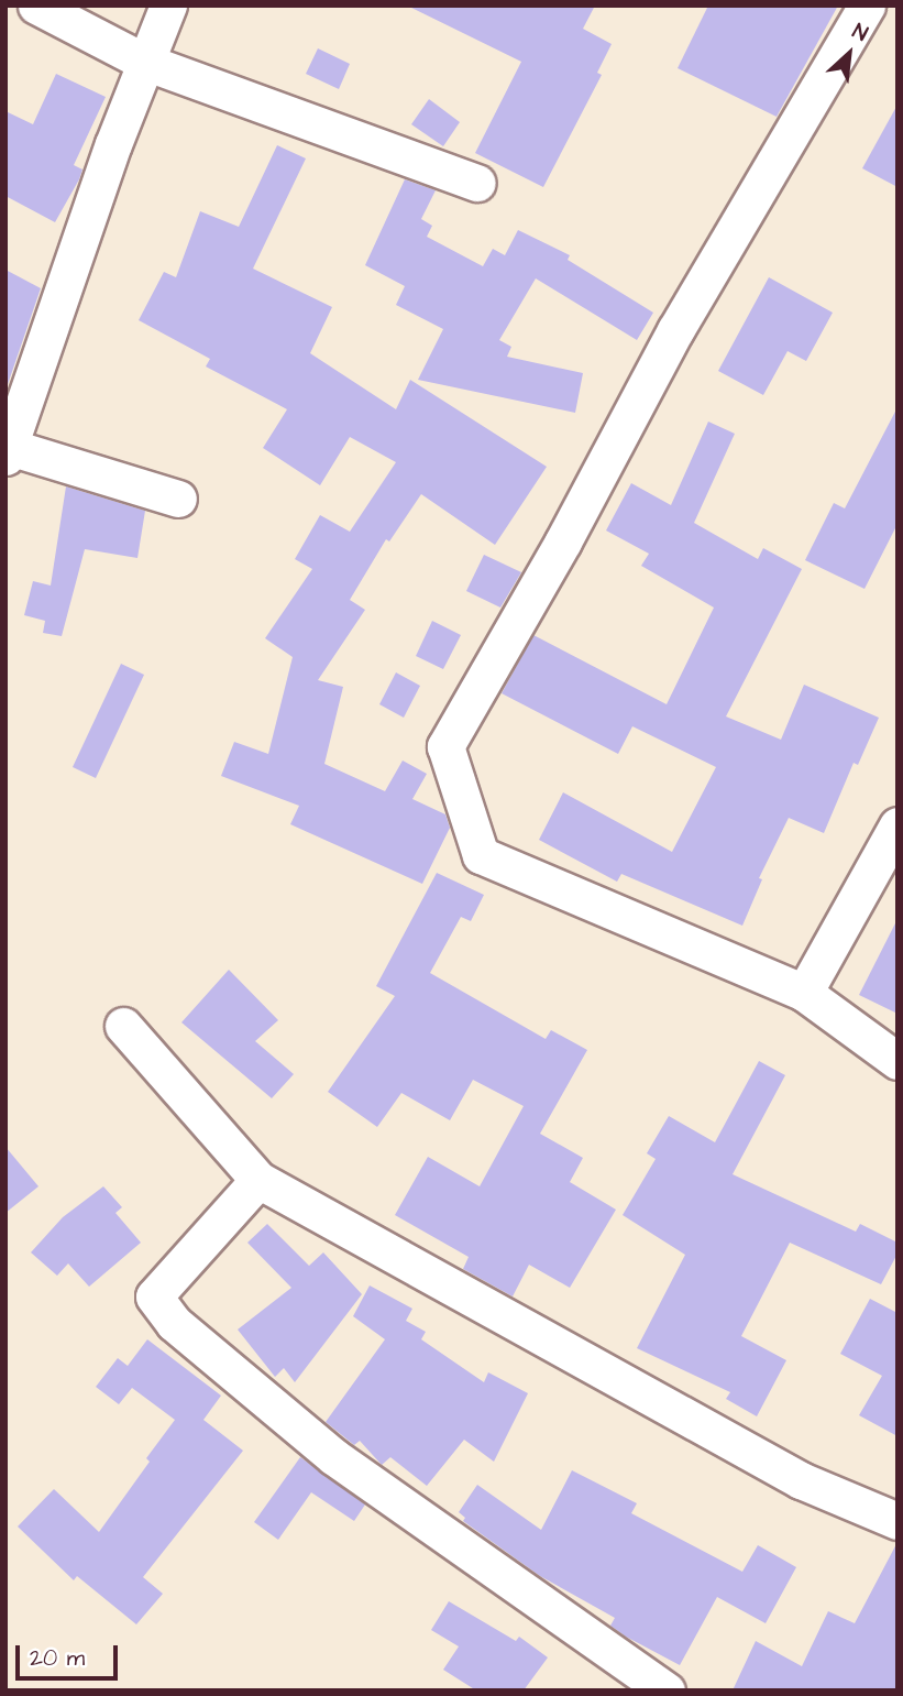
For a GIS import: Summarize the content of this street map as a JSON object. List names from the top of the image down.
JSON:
{
  "scale_bar": "20 m",
  "north": "top right"
}
